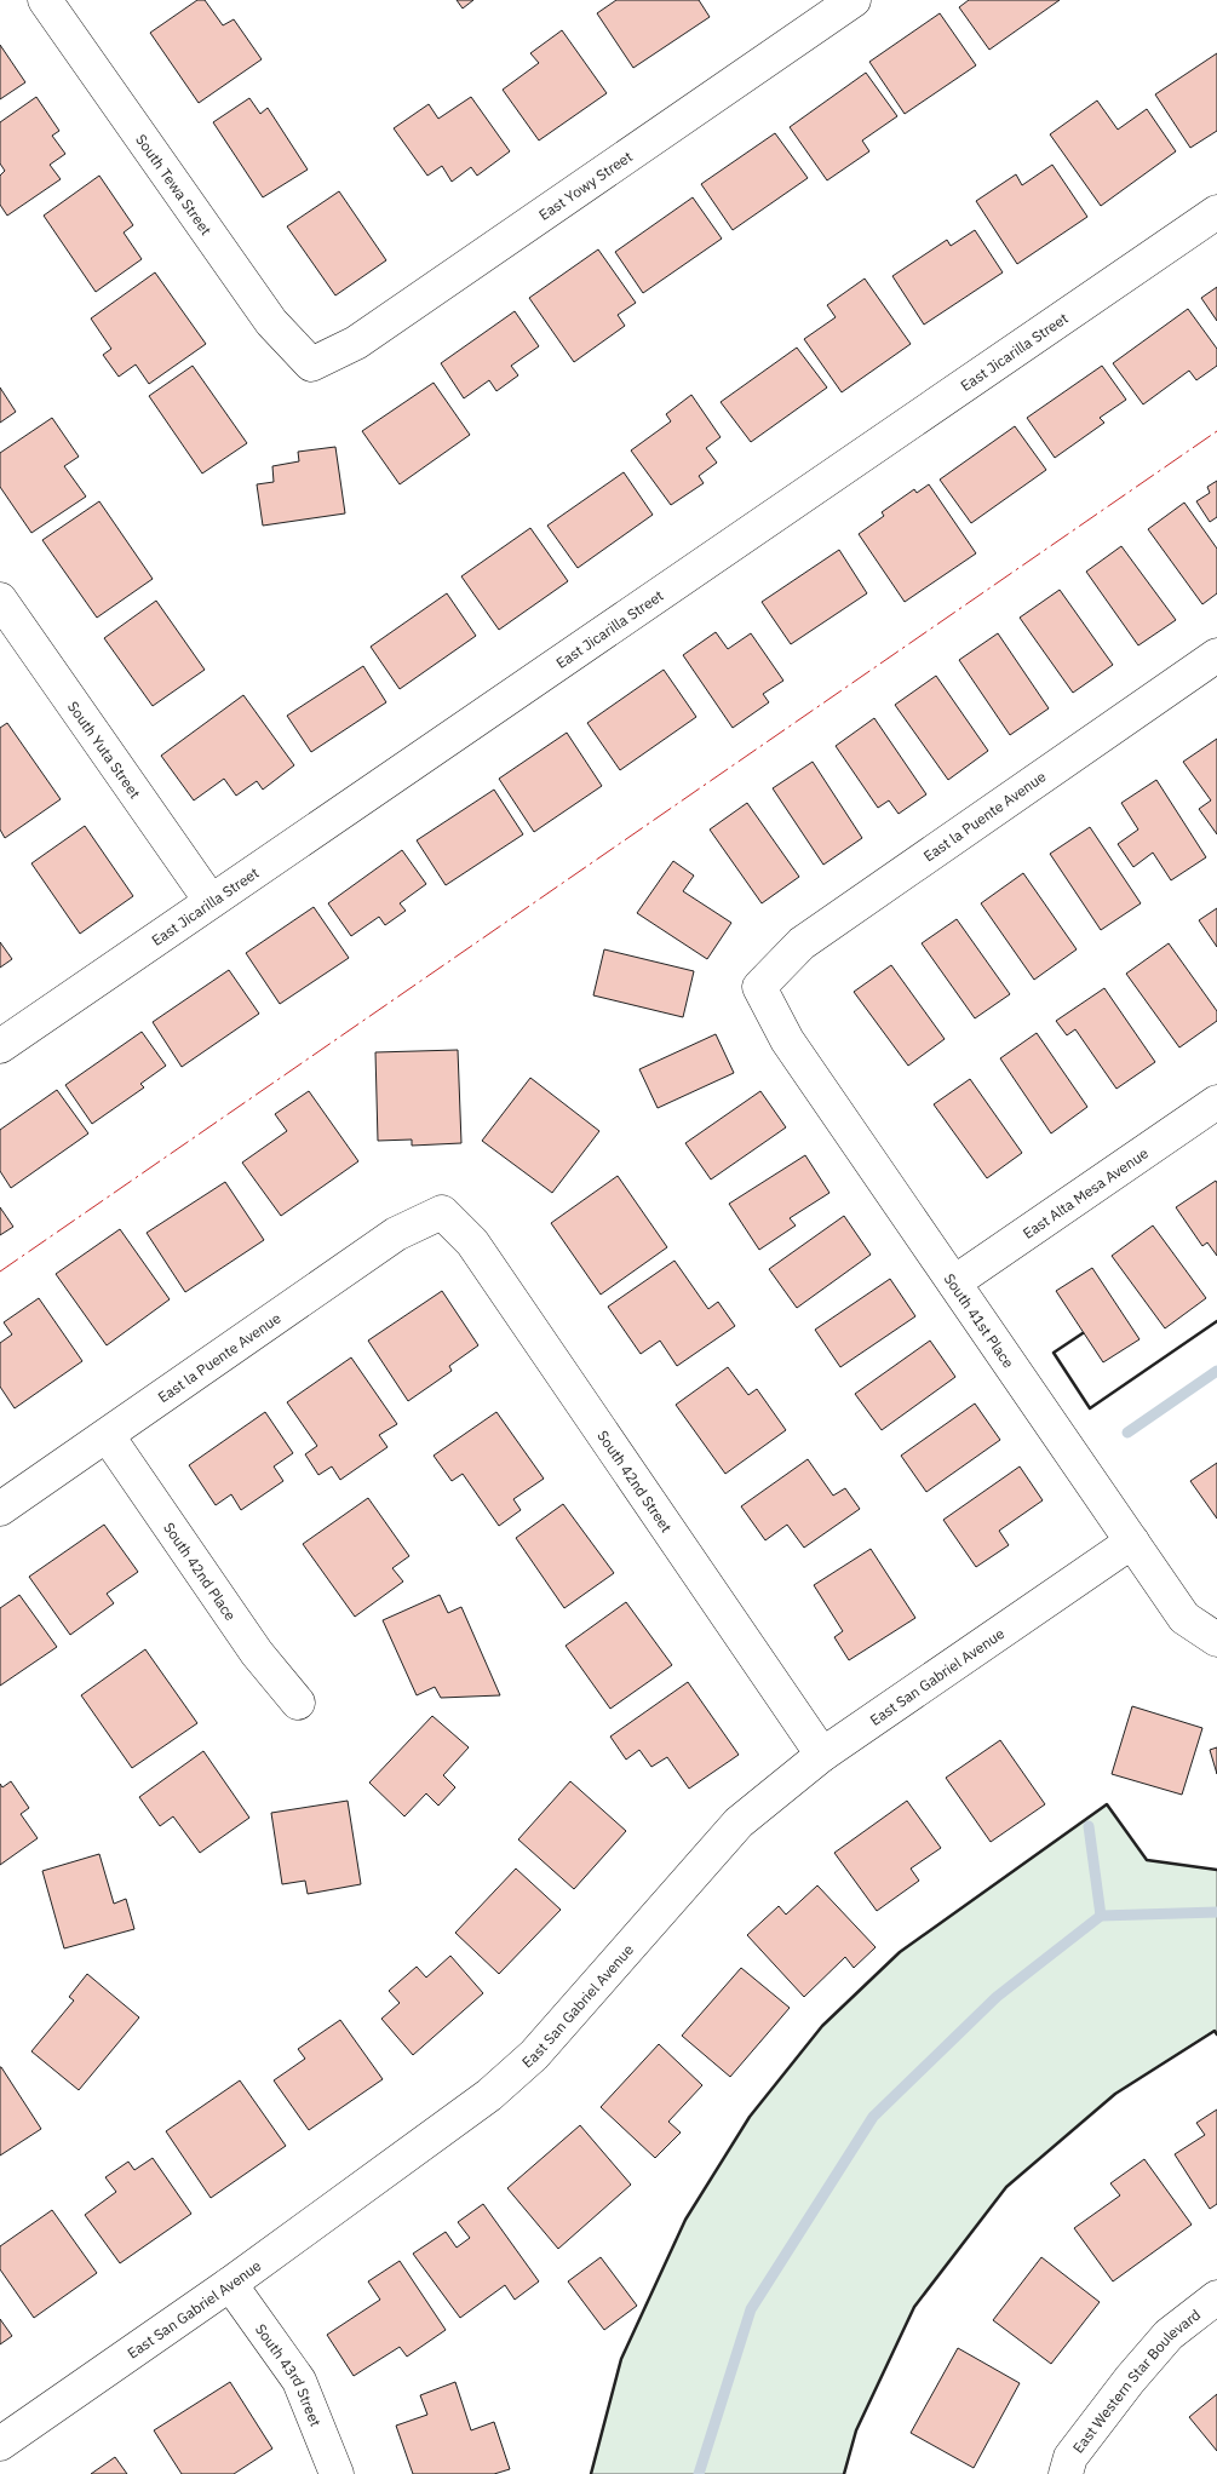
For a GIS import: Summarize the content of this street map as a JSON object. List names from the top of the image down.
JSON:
{
  "streets": {
    "street": [
      "South Tewa Street",
      "East Yowy Street",
      "East Jicarilla Street",
      "South Yuta Street",
      "East la Puente Avenue",
      "East Alta Mesa Avenue",
      "South 41st Place",
      "South 42nd Street",
      "South 42nd Place",
      "East San Gabriel Avenue",
      "South 43rd Street",
      "East Western Star Boulevard"
    ]
  },
  "crossings": [
    ["South Tewa Street", "East Yowy Street"],
    ["East Jicarilla Street", "South Yuta Street"],
    ["East la Puente Avenue", "South 41st Place"],
    ["East la Puente Avenue", "South 42nd Street"],
    ["East la Puente Avenue", "South 42nd Place"],
    ["East Alta Mesa Avenue", "South 41st Place"],
    ["South 41st Place", "East San Gabriel Avenue"],
    ["South 42nd Street", "East San Gabriel Avenue"],
    ["East San Gabriel Avenue", "South 43rd Street"]
  ]
}
